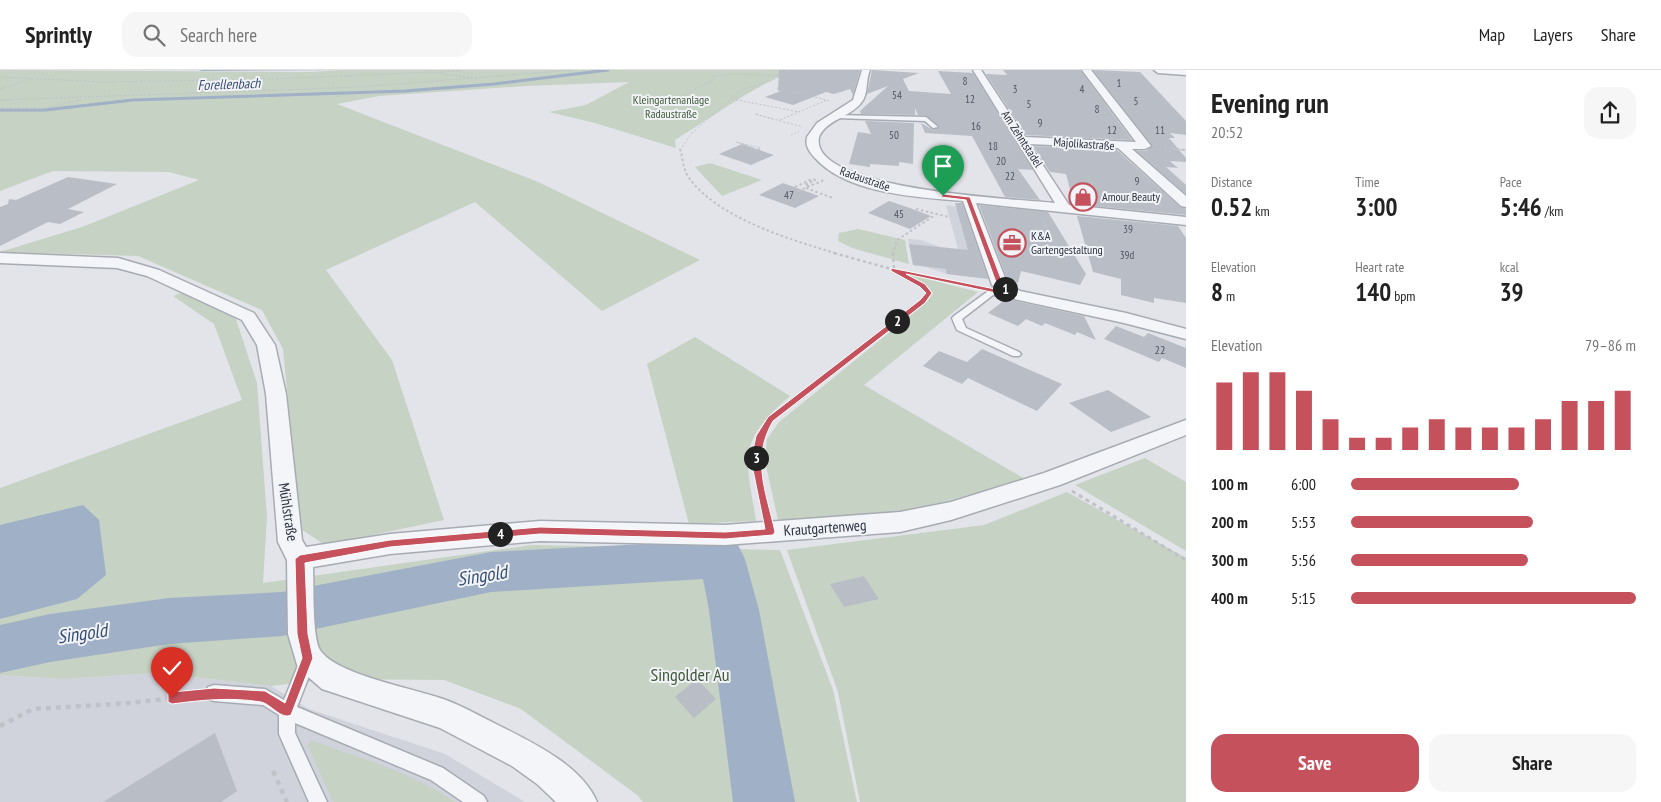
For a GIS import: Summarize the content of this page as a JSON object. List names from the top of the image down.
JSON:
{
  "streets": {
    "street": [
      "Am Zehntstadel",
      "Majolikastraße",
      "Radaustraße",
      "Mühlstraße",
      "Krautgartenweg"
    ]
  },
  "crossings": [
    ["Am Zehntstadel", "Majolikastraße"],
    ["Am Zehntstadel", "Radaustraße"],
    ["Mühlstraße", "Krautgartenweg"]
  ],
  "water": ["Forellenbach", "Singold"],
  "parks": ["Kleingartenanlage Radaustraße", "Singolder Au"],
  "places": {
    "shop": ["Amour Beauty"],
    "office": ["K&A Gartengestaltung"]
  },
  "house_numbers": [
    "8",
    "1",
    "3",
    "4",
    "54",
    "12",
    "5",
    "5",
    "8",
    "9",
    "16",
    "12",
    "11",
    "50",
    "18",
    "20",
    "22",
    "9",
    "47",
    "45",
    "39",
    "39d",
    "22"
  ],
  "page": {
    "header": "Sprintly",
    "search": "Search here",
    "nav": ["Map", "Layers", "Share"],
    "heading": ["Evening run", "20:52"],
    "stats": [
      ["Distance", "0.52 km"],
      ["Time", "3:00"],
      ["Pace", "5:46 /km"],
      ["Elevation", "8 m"],
      ["Heart rate", "140 bpm"],
      ["kcal", "39"]
    ],
    "pins": [
      "1",
      "2",
      "3",
      "4"
    ],
    "chart": ["Elevation", "79–86 m"],
    "list": [
      {
        "name": "100 m",
        "note": "6:00"
      },
      {
        "name": "200 m",
        "note": "5:53"
      },
      {
        "name": "300 m",
        "note": "5:56"
      },
      {
        "name": "400 m",
        "note": "5:15"
      }
    ],
    "buttons": ["Save", "Share"]
  }
}
